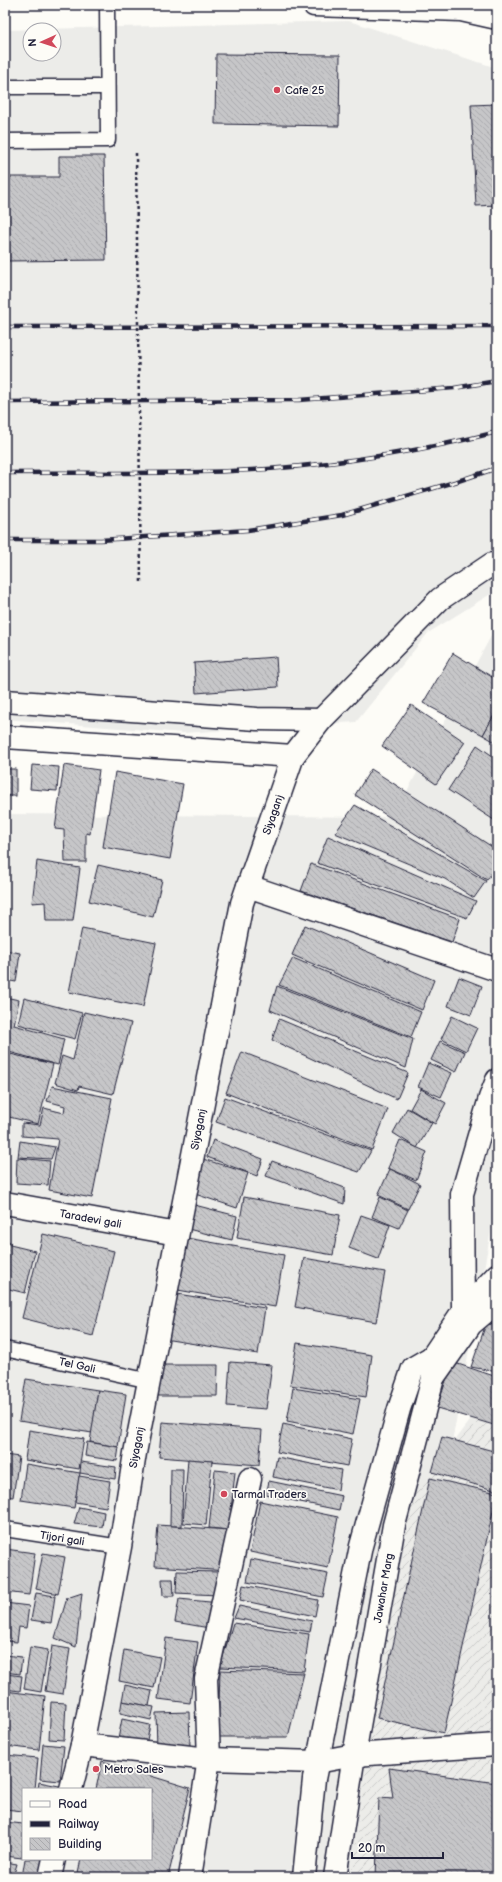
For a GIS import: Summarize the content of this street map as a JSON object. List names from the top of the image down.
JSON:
{
  "streets": {
    "street": ["Siyaganj", "Taradevi gali", "Jawahar Marg"],
    "lane": ["Tel Gali", "Tijori gali"]
  },
  "crossings": [
    ["Siyaganj", "Taradevi gali"],
    ["Siyaganj", "Tel Gali"],
    ["Siyaganj", "Tijori gali"]
  ],
  "places": ["Cafe 25", "Tarmal Traders", "Metro Sales"],
  "legend": ["Road", "Railway", "Building"],
  "scale_bar": "20 m",
  "north": "left"
}
